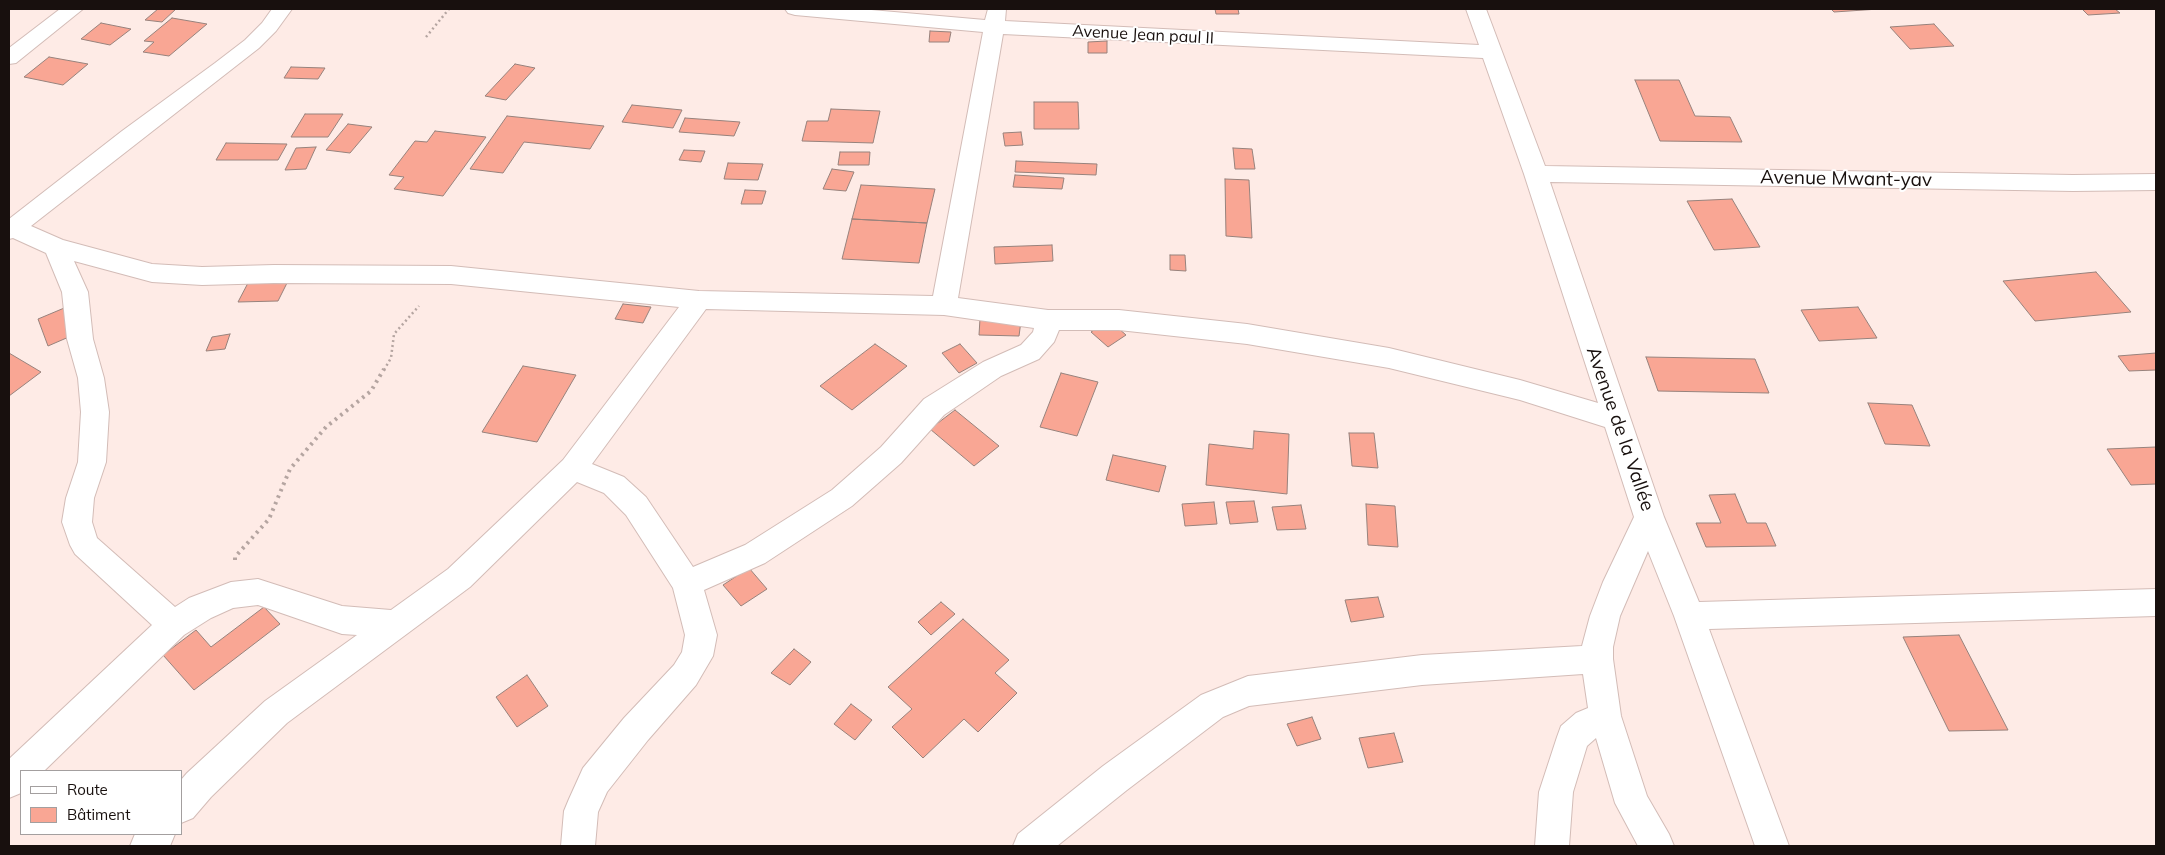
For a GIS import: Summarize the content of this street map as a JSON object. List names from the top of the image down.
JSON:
{
  "streets": {
    "street": ["Avenue Jean paul II", "Avenue Mwant-yav", "Avenue de la Vallée"]
  },
  "crossings": [
    ["Avenue Jean paul II", "Avenue de la Vallée"],
    ["Avenue Mwant-yav", "Avenue de la Vallée"]
  ],
  "legend": ["Route", "Bâtiment"]
}
